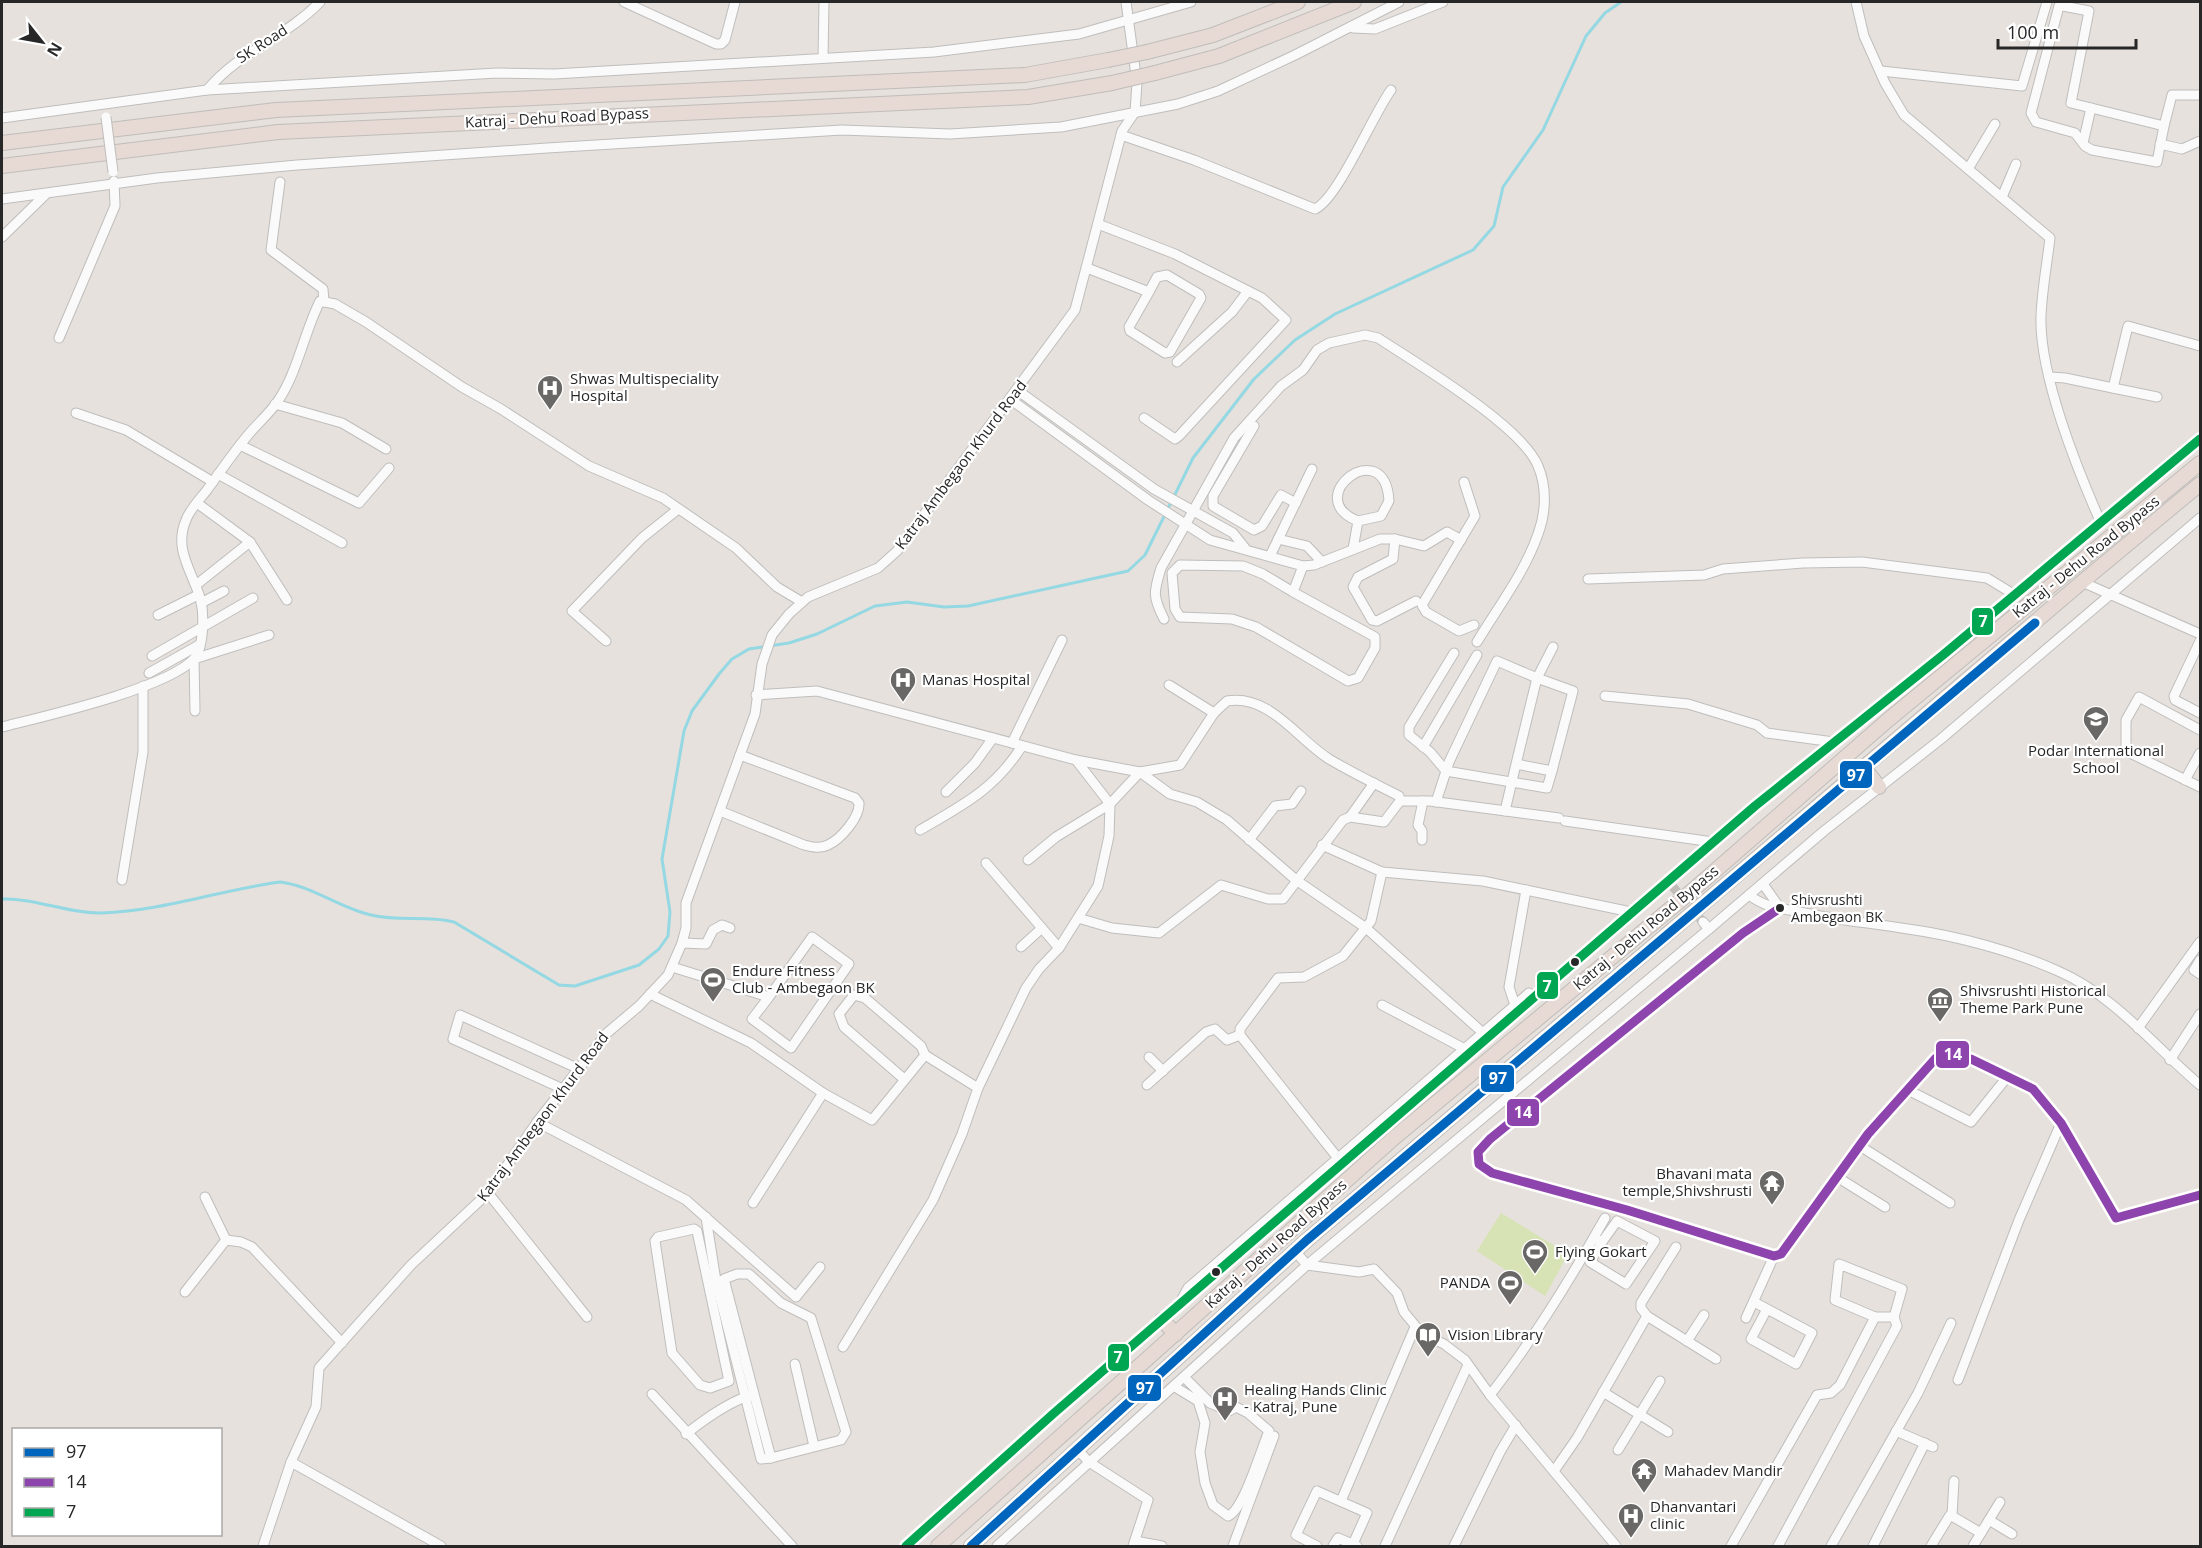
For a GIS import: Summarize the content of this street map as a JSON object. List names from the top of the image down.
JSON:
{
  "streets": {
    "highway": ["Katraj - Dehu Road Bypass"],
    "street": ["SK Road", "Katraj Ambegaon Khurd Road"]
  },
  "places": {
    "hospital": [
      "Shwas Multispeciality Hospital",
      "Manas Hospital",
      "Healing Hands Clinic - Katraj, Pune",
      "Dhanvantari clinic"
    ],
    "school or university": ["Podar International School"],
    "other": ["Shivsrushti Ambegaon BK"],
    "sports": ["Endure Fitness Club - Ambegaon BK", "Flying Gokart", "PANDA"],
    "museum": ["Shivsrushti Historical Theme Park Pune"],
    "temple": ["Bhavani mata temple,Shivshrusti", "Mahadev Mandir"],
    "library": ["Vision Library"]
  },
  "lines": ["transit line 7", "transit line 97", "transit line 14"],
  "legend": ["97", "14", "7"],
  "scale_bar": "100 m",
  "north": "bottom right"
}
